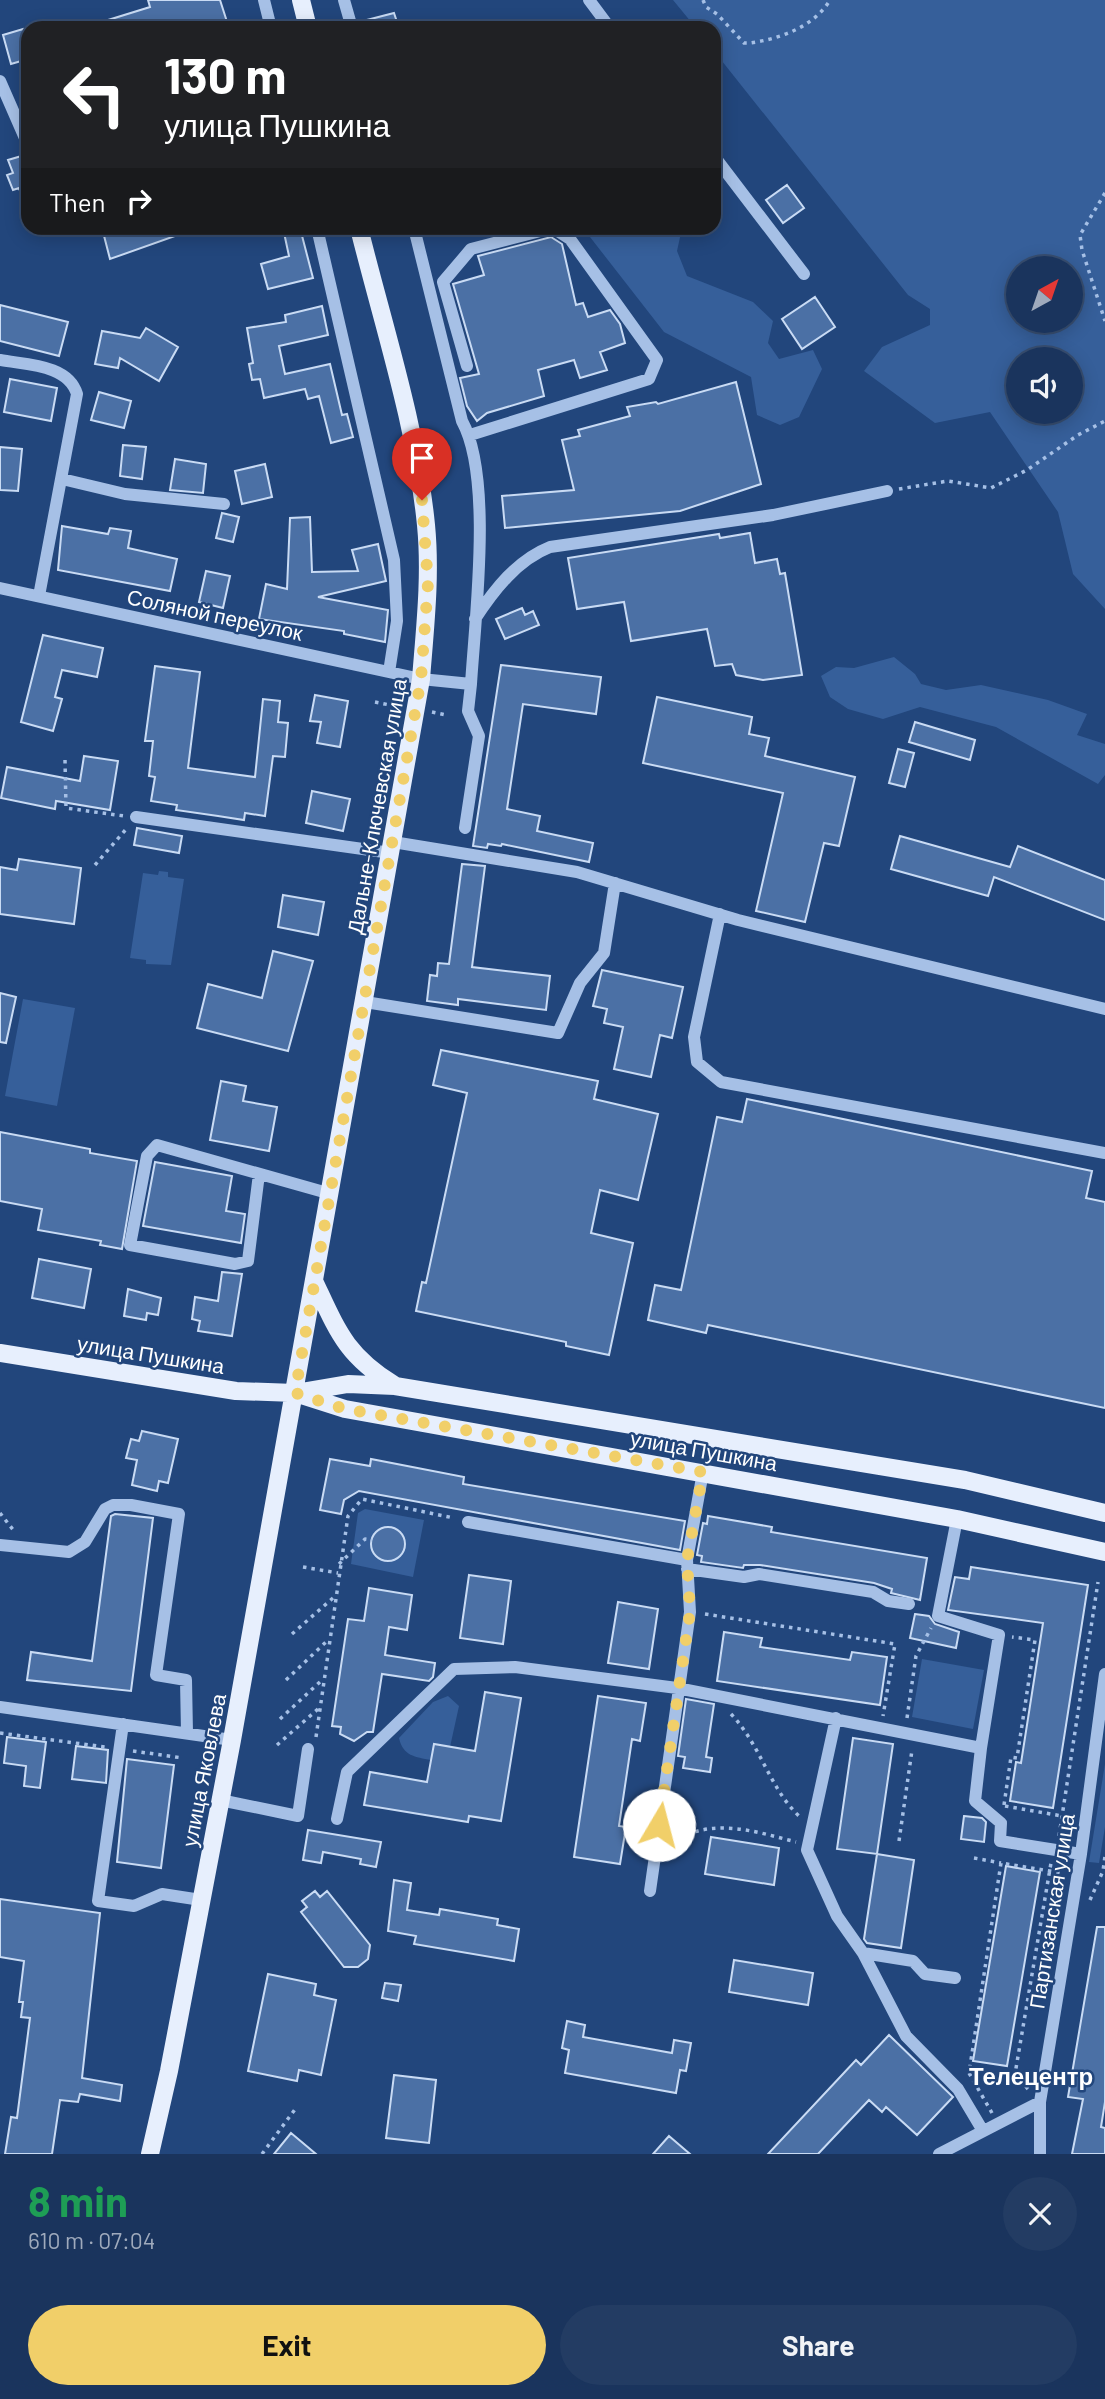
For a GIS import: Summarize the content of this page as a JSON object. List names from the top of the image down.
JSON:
{
  "streets": {
    "main road": ["Дальне-Ключевская улица", "улица Пушкина", "улица Яковлева"],
    "street": ["Соляной переулок", "Партизанская улица"]
  },
  "crossings": [
    ["Соляной переулок", "Дальне-Ключевская улица"],
    ["Дальне-Ключевская улица", "улица Пушкина"],
    ["Дальне-Ключевская улица", "улица Яковлева"],
    ["улица Пушкина", "улица Яковлева"]
  ],
  "districts": ["Телецентр"],
  "north": "top right",
  "page": {
    "turn": ["130 m", "улица Пушкина"],
    "then": "Then",
    "heading": ["8 min", "610 m · 07:04"],
    "buttons": ["Exit", "Share"]
  }
}
